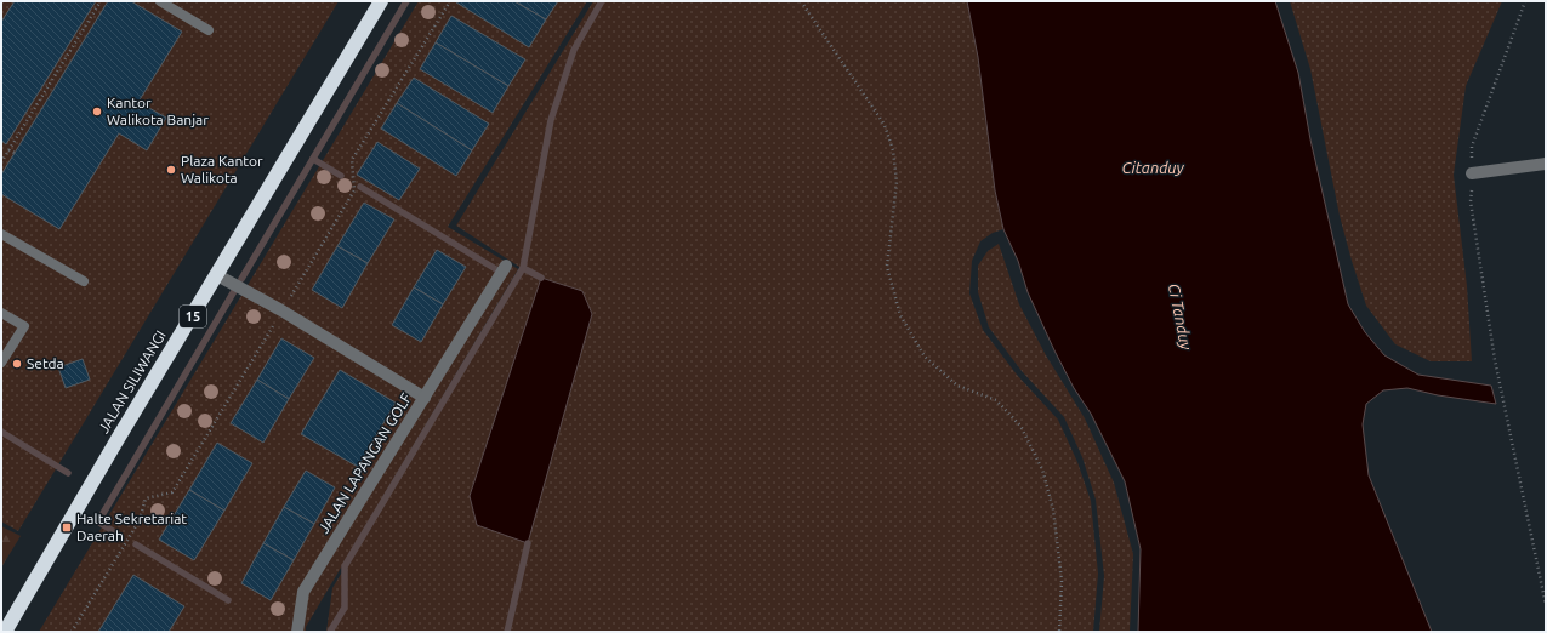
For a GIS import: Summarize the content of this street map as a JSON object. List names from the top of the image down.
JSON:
{
  "streets": {
    "highway": ["15", "JALAN SILIWANGI"],
    "street": ["JALAN LAPANGAN GOLF"]
  },
  "crossings": [
    ["JALAN SILIWANGI", "JALAN LAPANGAN GOLF"]
  ],
  "water": ["Citanduy", "Ci Tanduy"],
  "places": {
    "other": ["Kantor Walikota Banjar", "Plaza Kantor Walikota", "Setda"],
    "transit": ["Halte Sekretariat Daerah"]
  }
}
